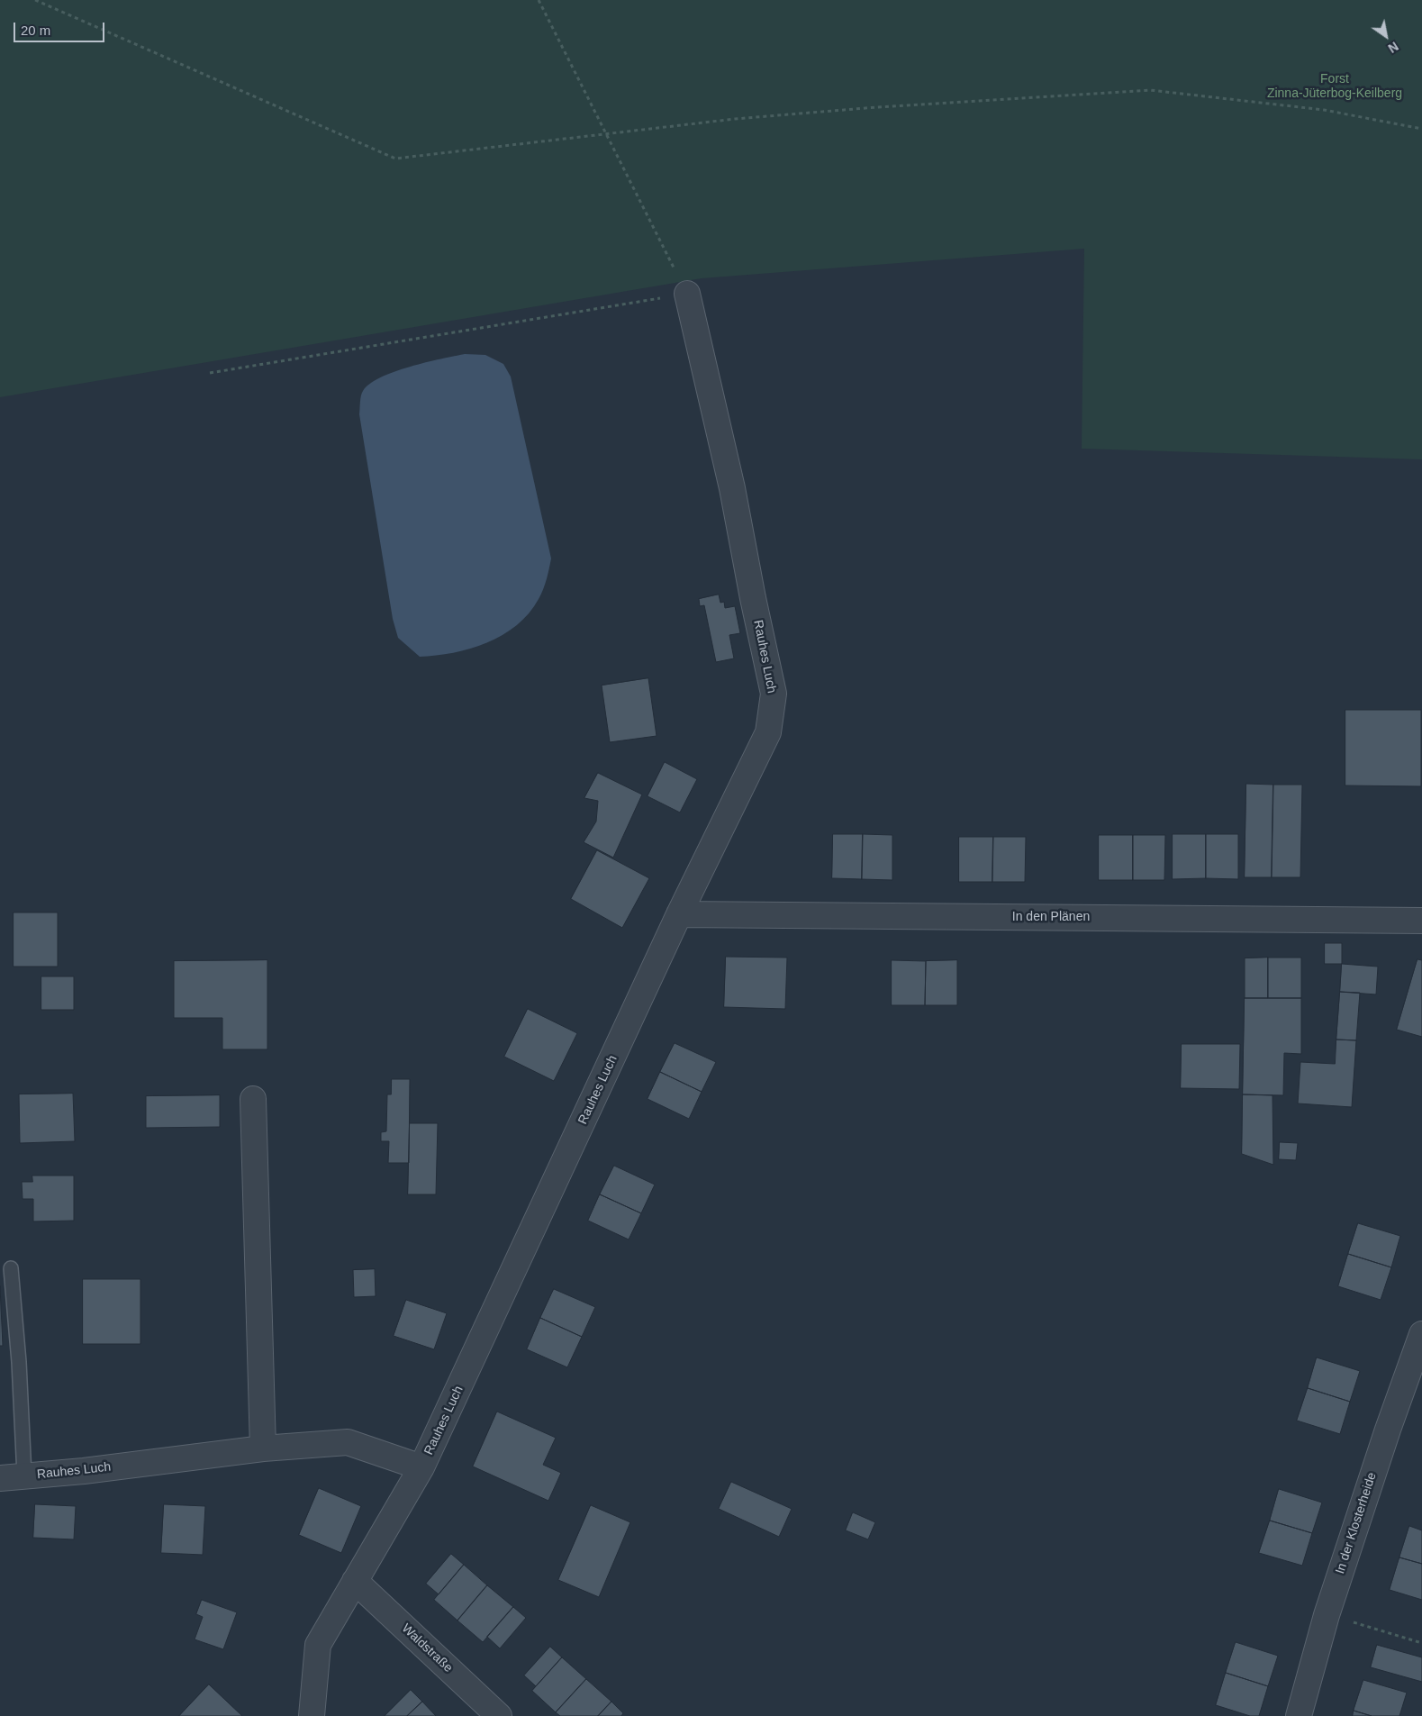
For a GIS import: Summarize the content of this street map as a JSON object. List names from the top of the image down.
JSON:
{
  "streets": {
    "street": [
      "Rauhes Luch",
      "In den Plänen",
      "In der Klosterheide",
      "Waldstraße"
    ]
  },
  "crossings": [
    ["Rauhes Luch", "In den Plänen"]
  ],
  "parks": ["Forst Zinna-Jüterbog-Keilberg"],
  "scale_bar": "20 m",
  "north": "bottom right"
}
